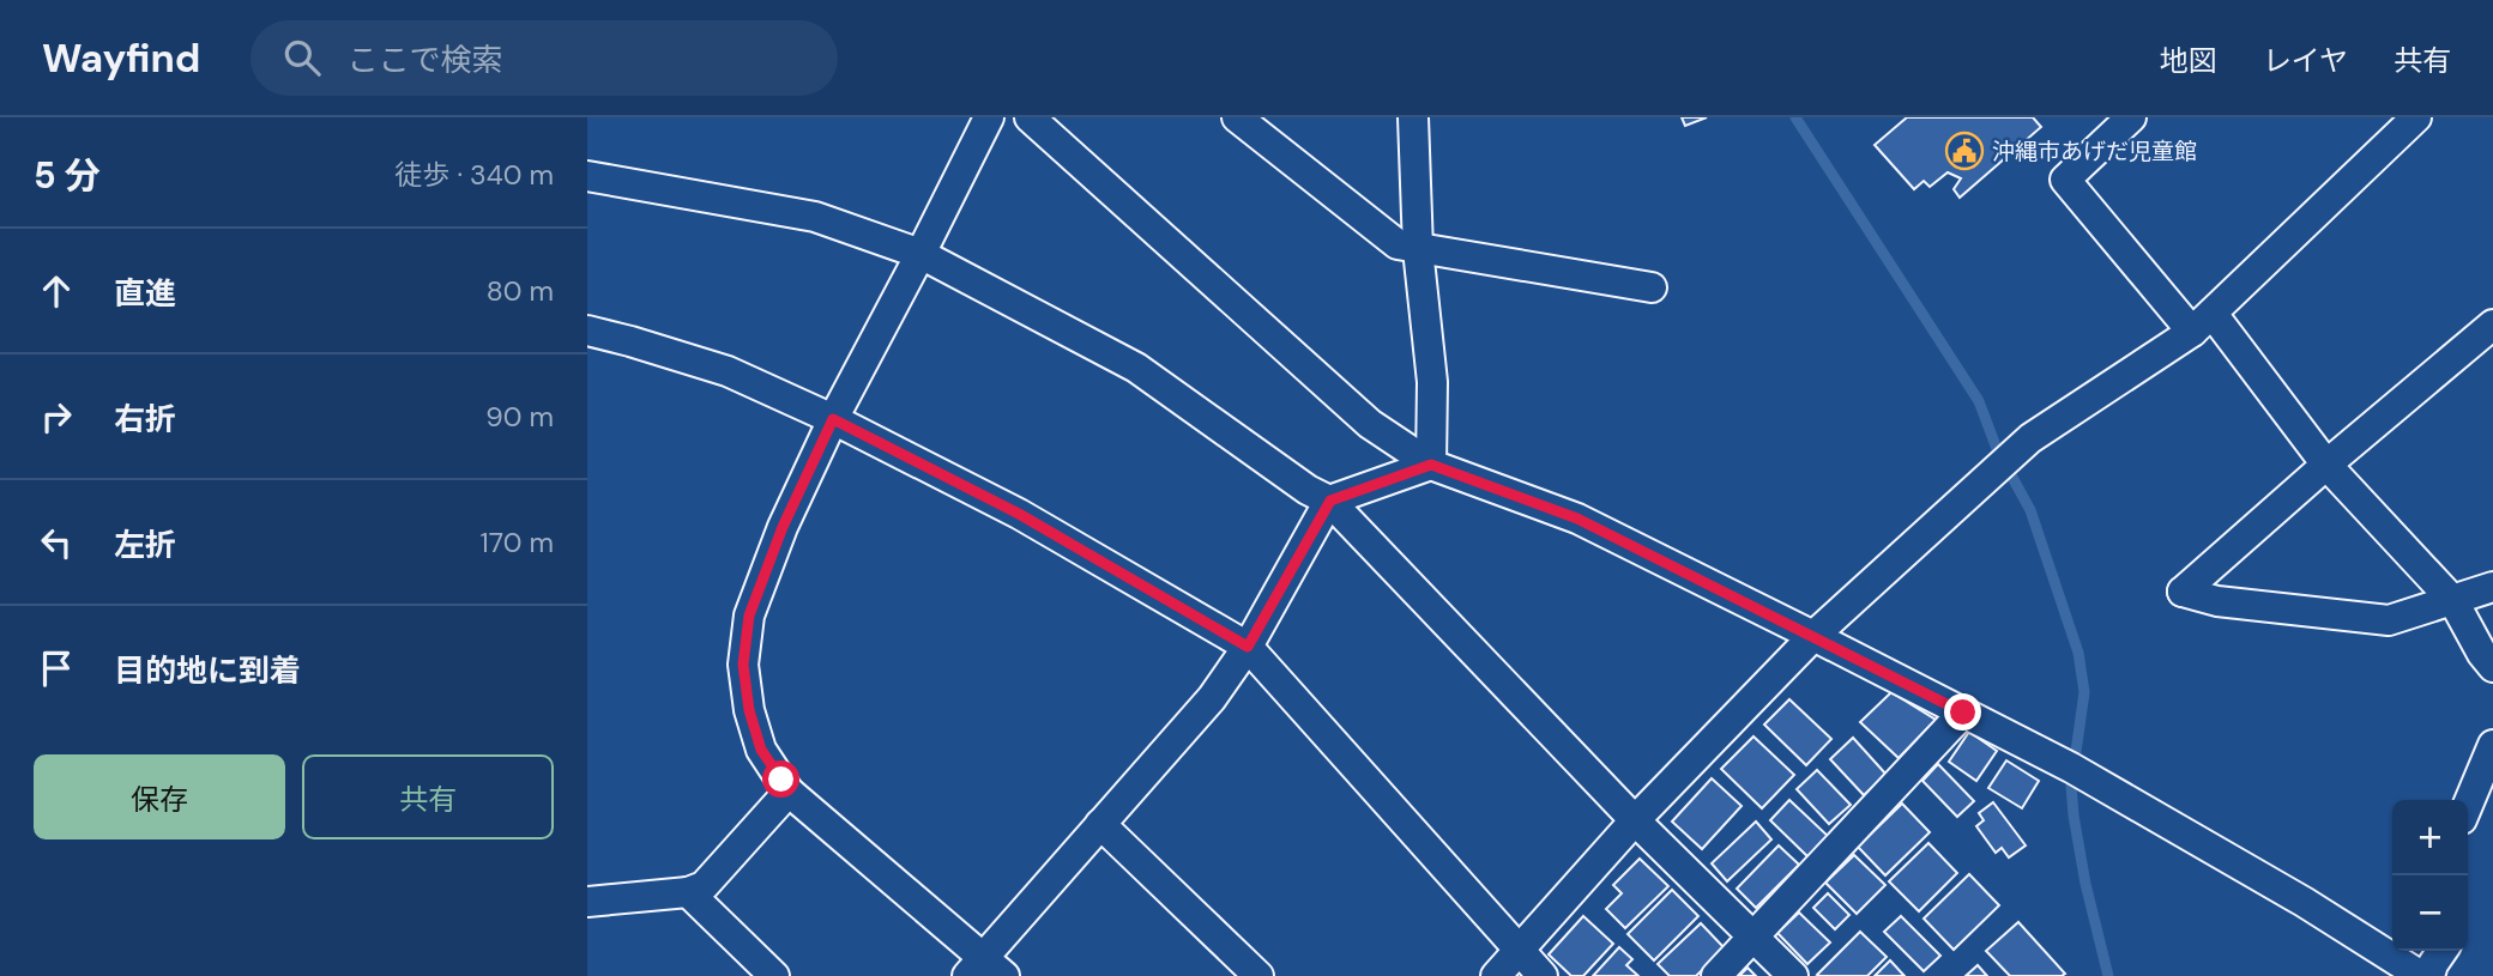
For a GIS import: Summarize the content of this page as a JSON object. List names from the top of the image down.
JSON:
{
  "places": {
    "public building": ["沖縄市あげだ児童館"]
  },
  "page": {
    "header": "Wayfind",
    "search": "ここで検索",
    "nav": ["地図", "レイヤ", "共有"],
    "heading": ["5 分", "徒歩 · 340 m"],
    "list": [
      ["直進", "80 m"],
      ["右折", "90 m"],
      ["左折", "170 m"],
      "目的地に到着"
    ],
    "buttons": ["保存", "共有"],
    "map_buttons": ["+", "−"]
  }
}
